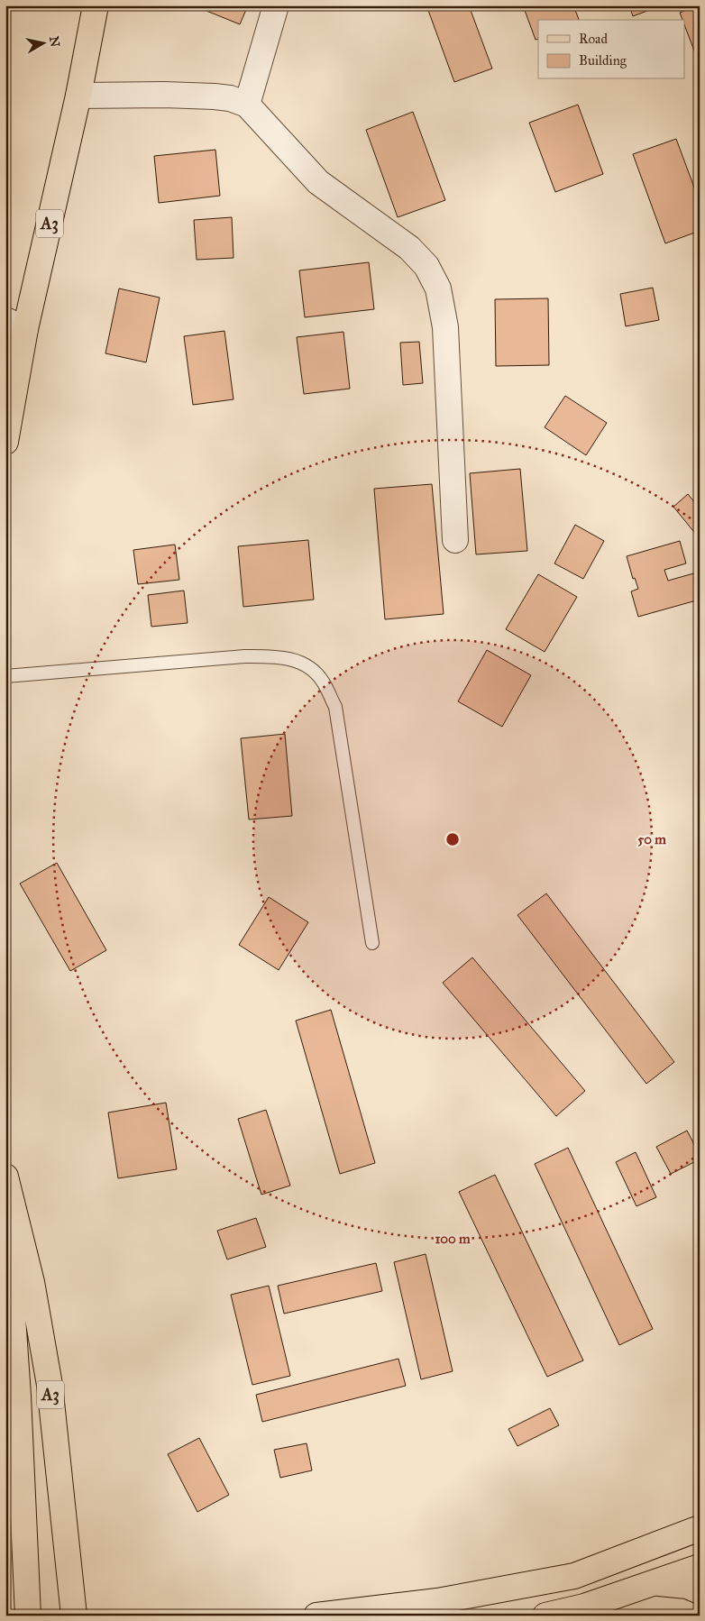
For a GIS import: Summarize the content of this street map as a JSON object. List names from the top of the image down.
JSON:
{
  "streets": {
    "main road": ["A3"]
  },
  "legend": ["Road", "Building"],
  "north": "right",
  "rings": ["50 m", "100 m"]
}
